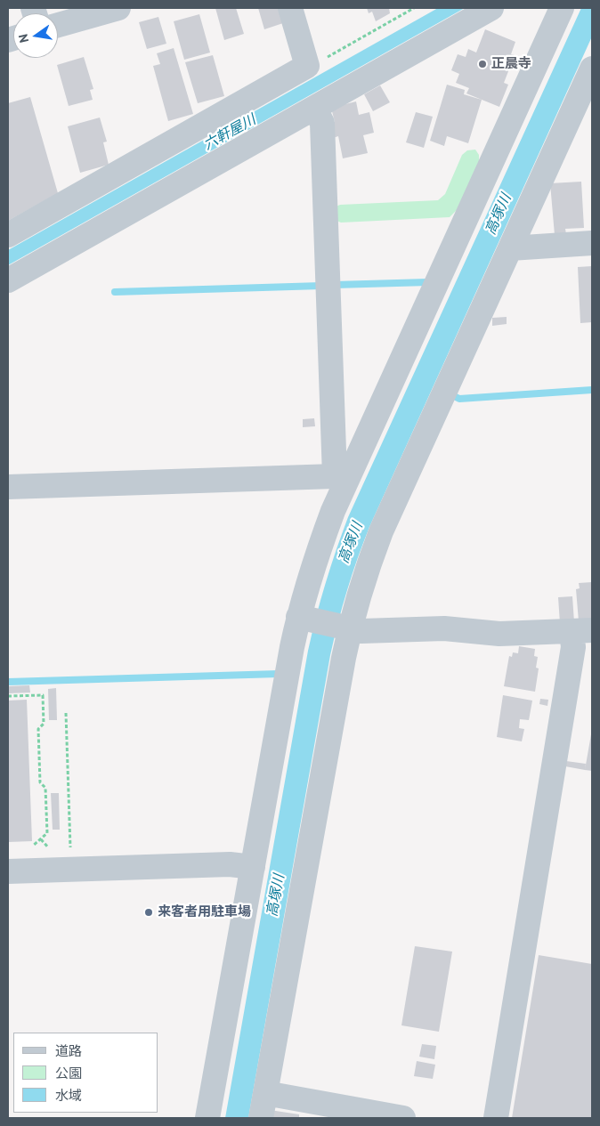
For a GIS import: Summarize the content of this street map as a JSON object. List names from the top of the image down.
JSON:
{
  "water": ["六軒屋川", "高塚川"],
  "places": ["正晨寺", "来客者用駐車場"],
  "legend": ["道路", "公園", "水域"],
  "north": "left"
}
